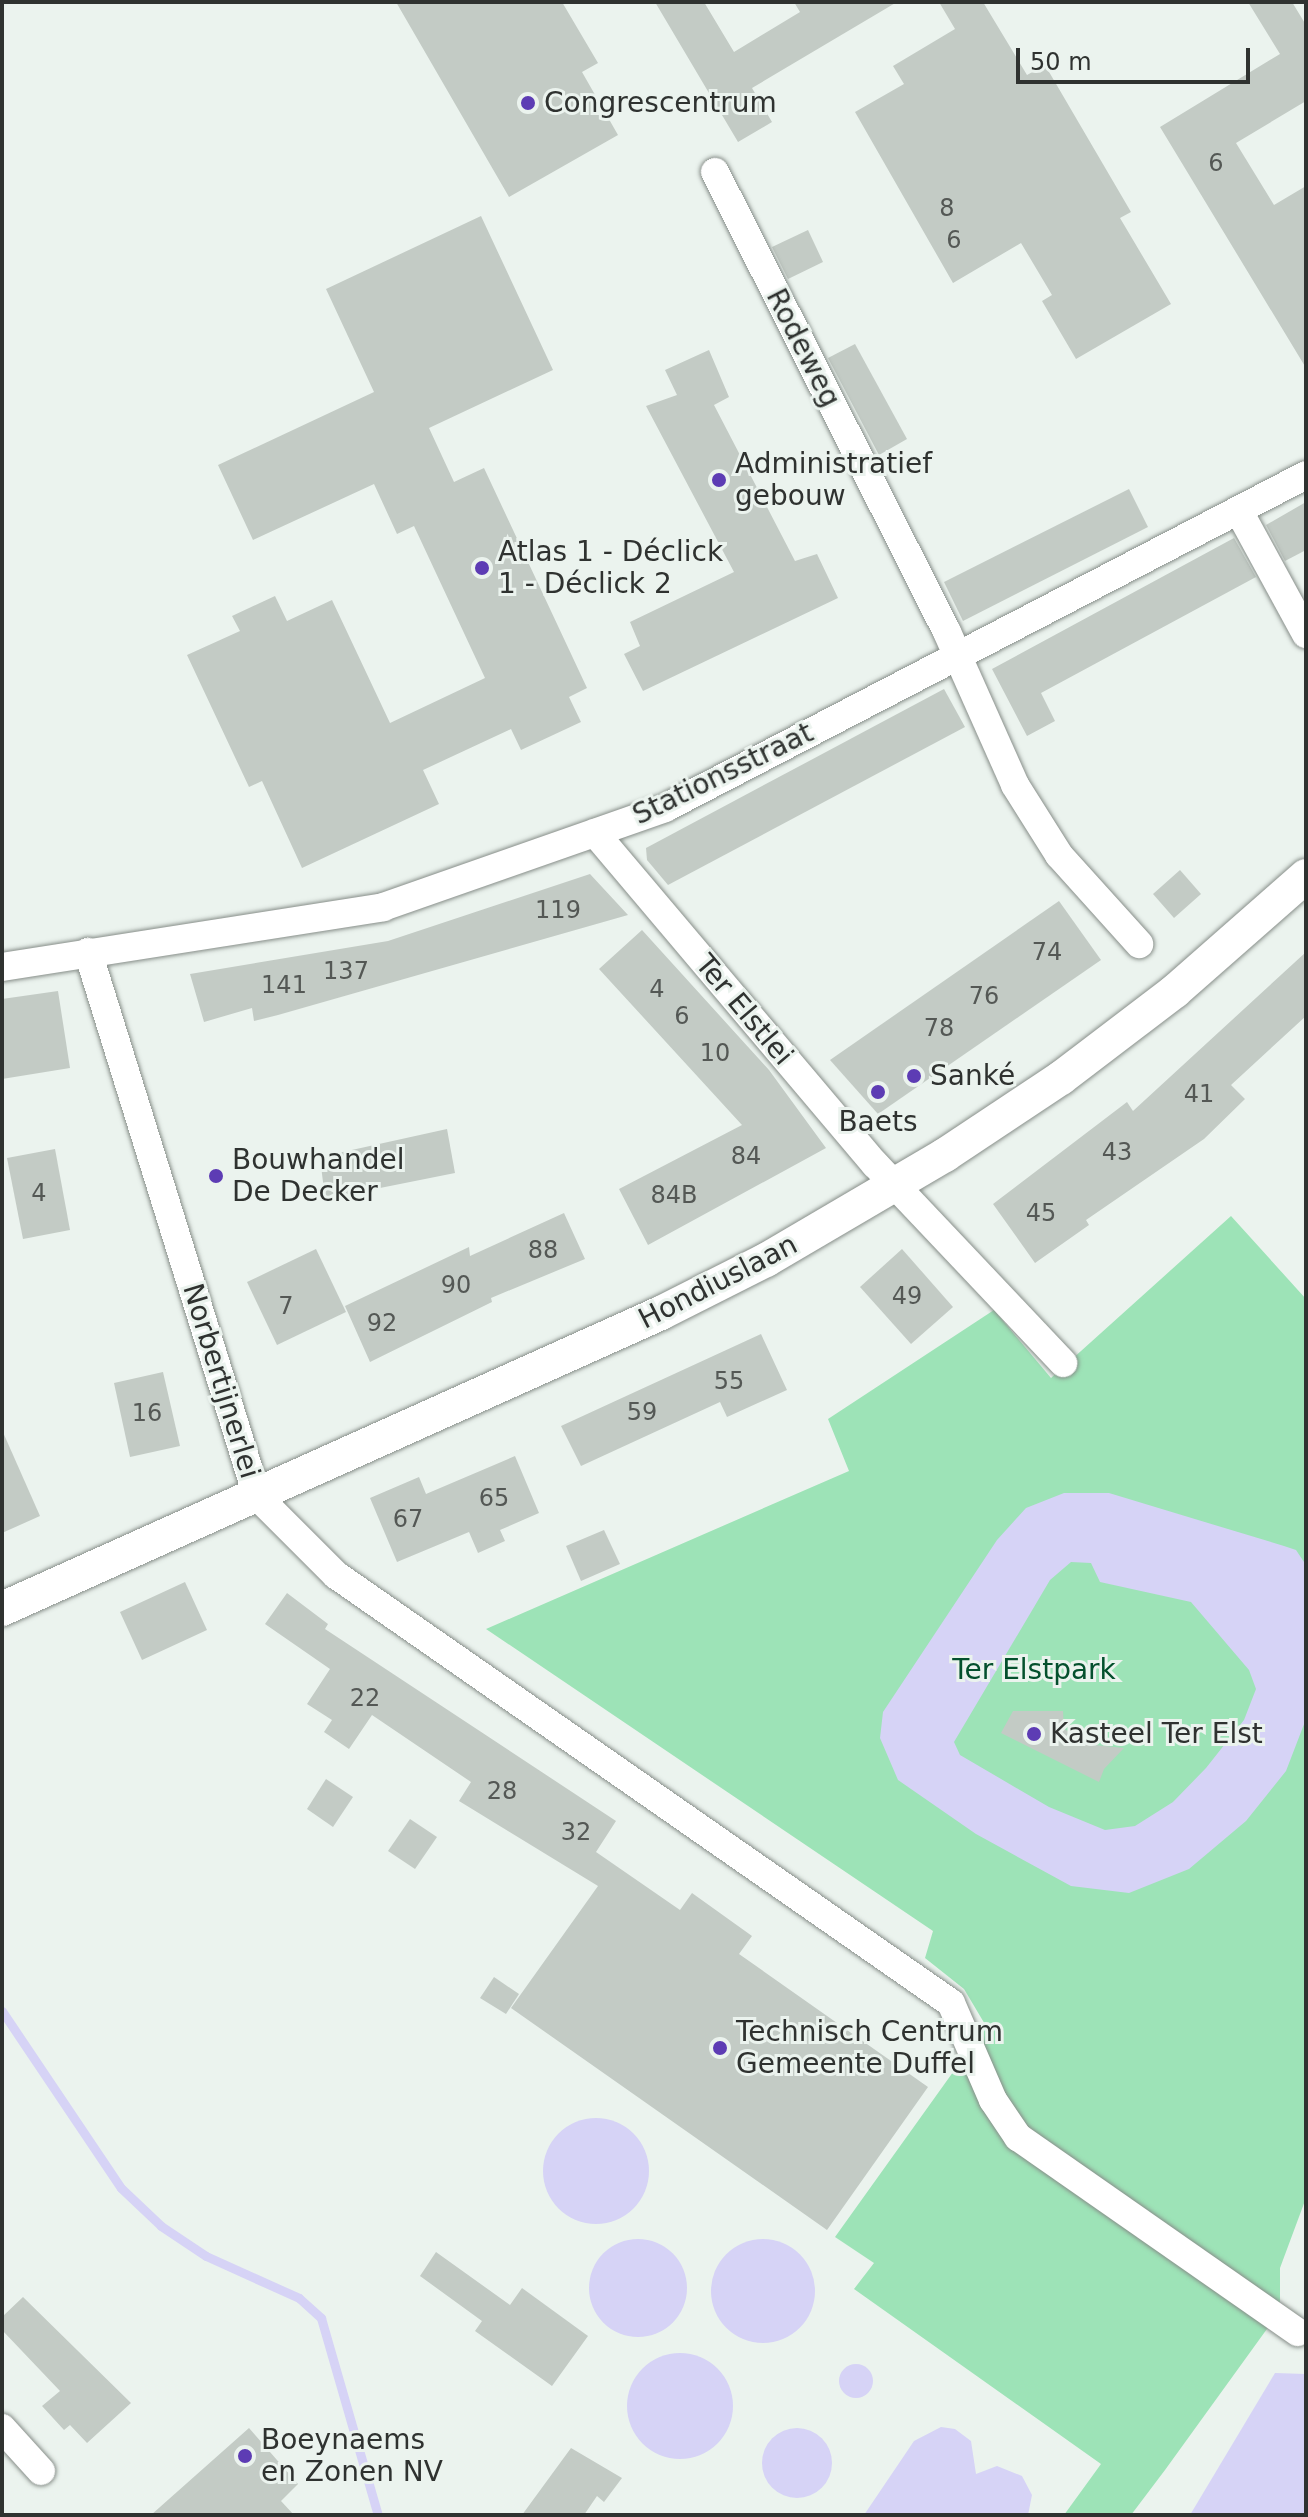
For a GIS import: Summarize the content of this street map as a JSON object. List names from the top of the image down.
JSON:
{
  "streets": {
    "street": [
      "Rodeweg",
      "Stationsstraat",
      "Ter Elstlei",
      "Hondiuslaan",
      "Norbertijnerlei"
    ]
  },
  "crossings": [
    ["Rodeweg", "Stationsstraat"],
    ["Stationsstraat", "Ter Elstlei"],
    ["Stationsstraat", "Norbertijnerlei"],
    ["Ter Elstlei", "Hondiuslaan"],
    ["Hondiuslaan", "Norbertijnerlei"]
  ],
  "parks": ["Ter Elstpark"],
  "places": [
    "Congrescentrum",
    "Administratief gebouw",
    "Atlas 1 - Déclick 1 - Déclick 2",
    "Sanké",
    "Baets",
    "Bouwhandel De Decker",
    "Kasteel Ter Elst",
    "Technisch Centrum Gemeente Duffel",
    "Boeynaems en Zonen NV"
  ],
  "house_numbers": [
    "6",
    "8",
    "6",
    "119",
    "74",
    "137",
    "141",
    "4",
    "76",
    "6",
    "78",
    "10",
    "41",
    "43",
    "84",
    "4",
    "84B",
    "45",
    "88",
    "90",
    "49",
    "7",
    "92",
    "55",
    "59",
    "16",
    "65",
    "67",
    "22",
    "28",
    "32"
  ],
  "scale_bar": "50 m"
}
